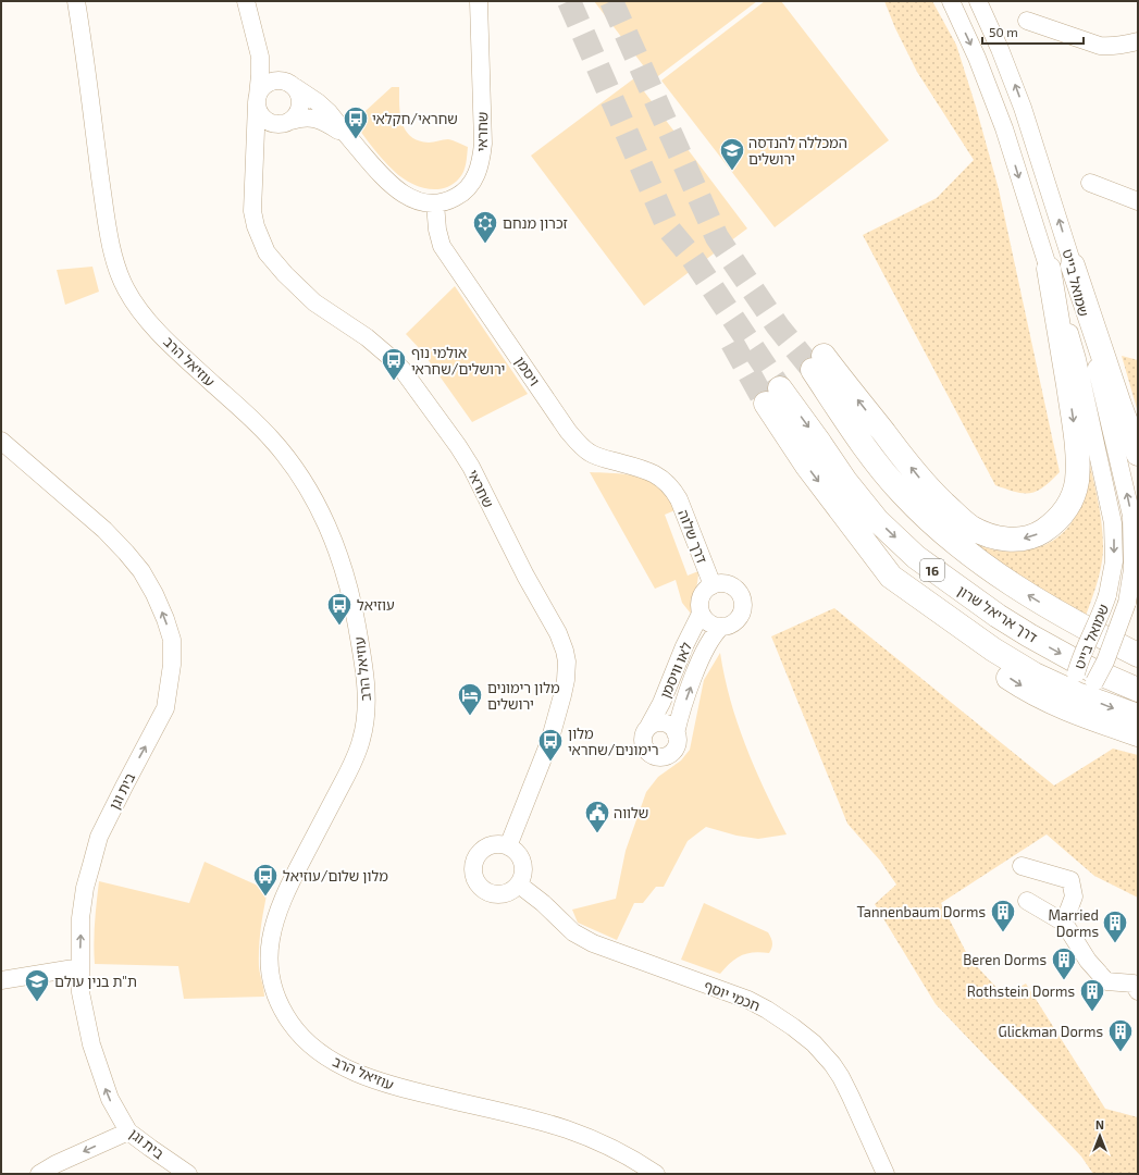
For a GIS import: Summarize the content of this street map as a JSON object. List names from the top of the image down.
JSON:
{
  "streets": {
    "highway": ["16", "דרך אריאל שרון"],
    "street": [
      "שחראי",
      "שמואל בייט",
      "עוזיאל הרב",
      "ויסמן",
      "דרך שלוה",
      "לאו וויסמן",
      "בית וגן",
      "חכמי יוסף"
    ]
  },
  "crossings": [
    ["שחראי", "ויסמן"],
    ["שחראי", "חכמי יוסף"],
    ["שמואל בייט", "16"],
    ["ויסמן", "דרך שלוה"],
    ["דרך שלוה", "לאו וויסמן"]
  ],
  "one_way": ["בית וגן"],
  "places": {
    "bus stop": [
      "שחראי/חקלאי",
      "אולמי נוף ירושלים/שחראי",
      "עוזיאל",
      "מלון רימונים/שחראי",
      "מלון שלום/עוזיאל"
    ],
    "school or university": ["המכללה להנדסה ירושלים", "ת\"ת בנין עולם"],
    "synagogue": ["זכרון מנחם"],
    "hotel": ["מלון רימונים ירושלים"],
    "public building": ["שלווה"],
    "building": [
      "Tannenbaum Dorms",
      "Married Dorms",
      "Beren Dorms",
      "Rothstein Dorms",
      "Glickman Dorms"
    ]
  },
  "scale_bar": "50 m",
  "north": "top"
}
